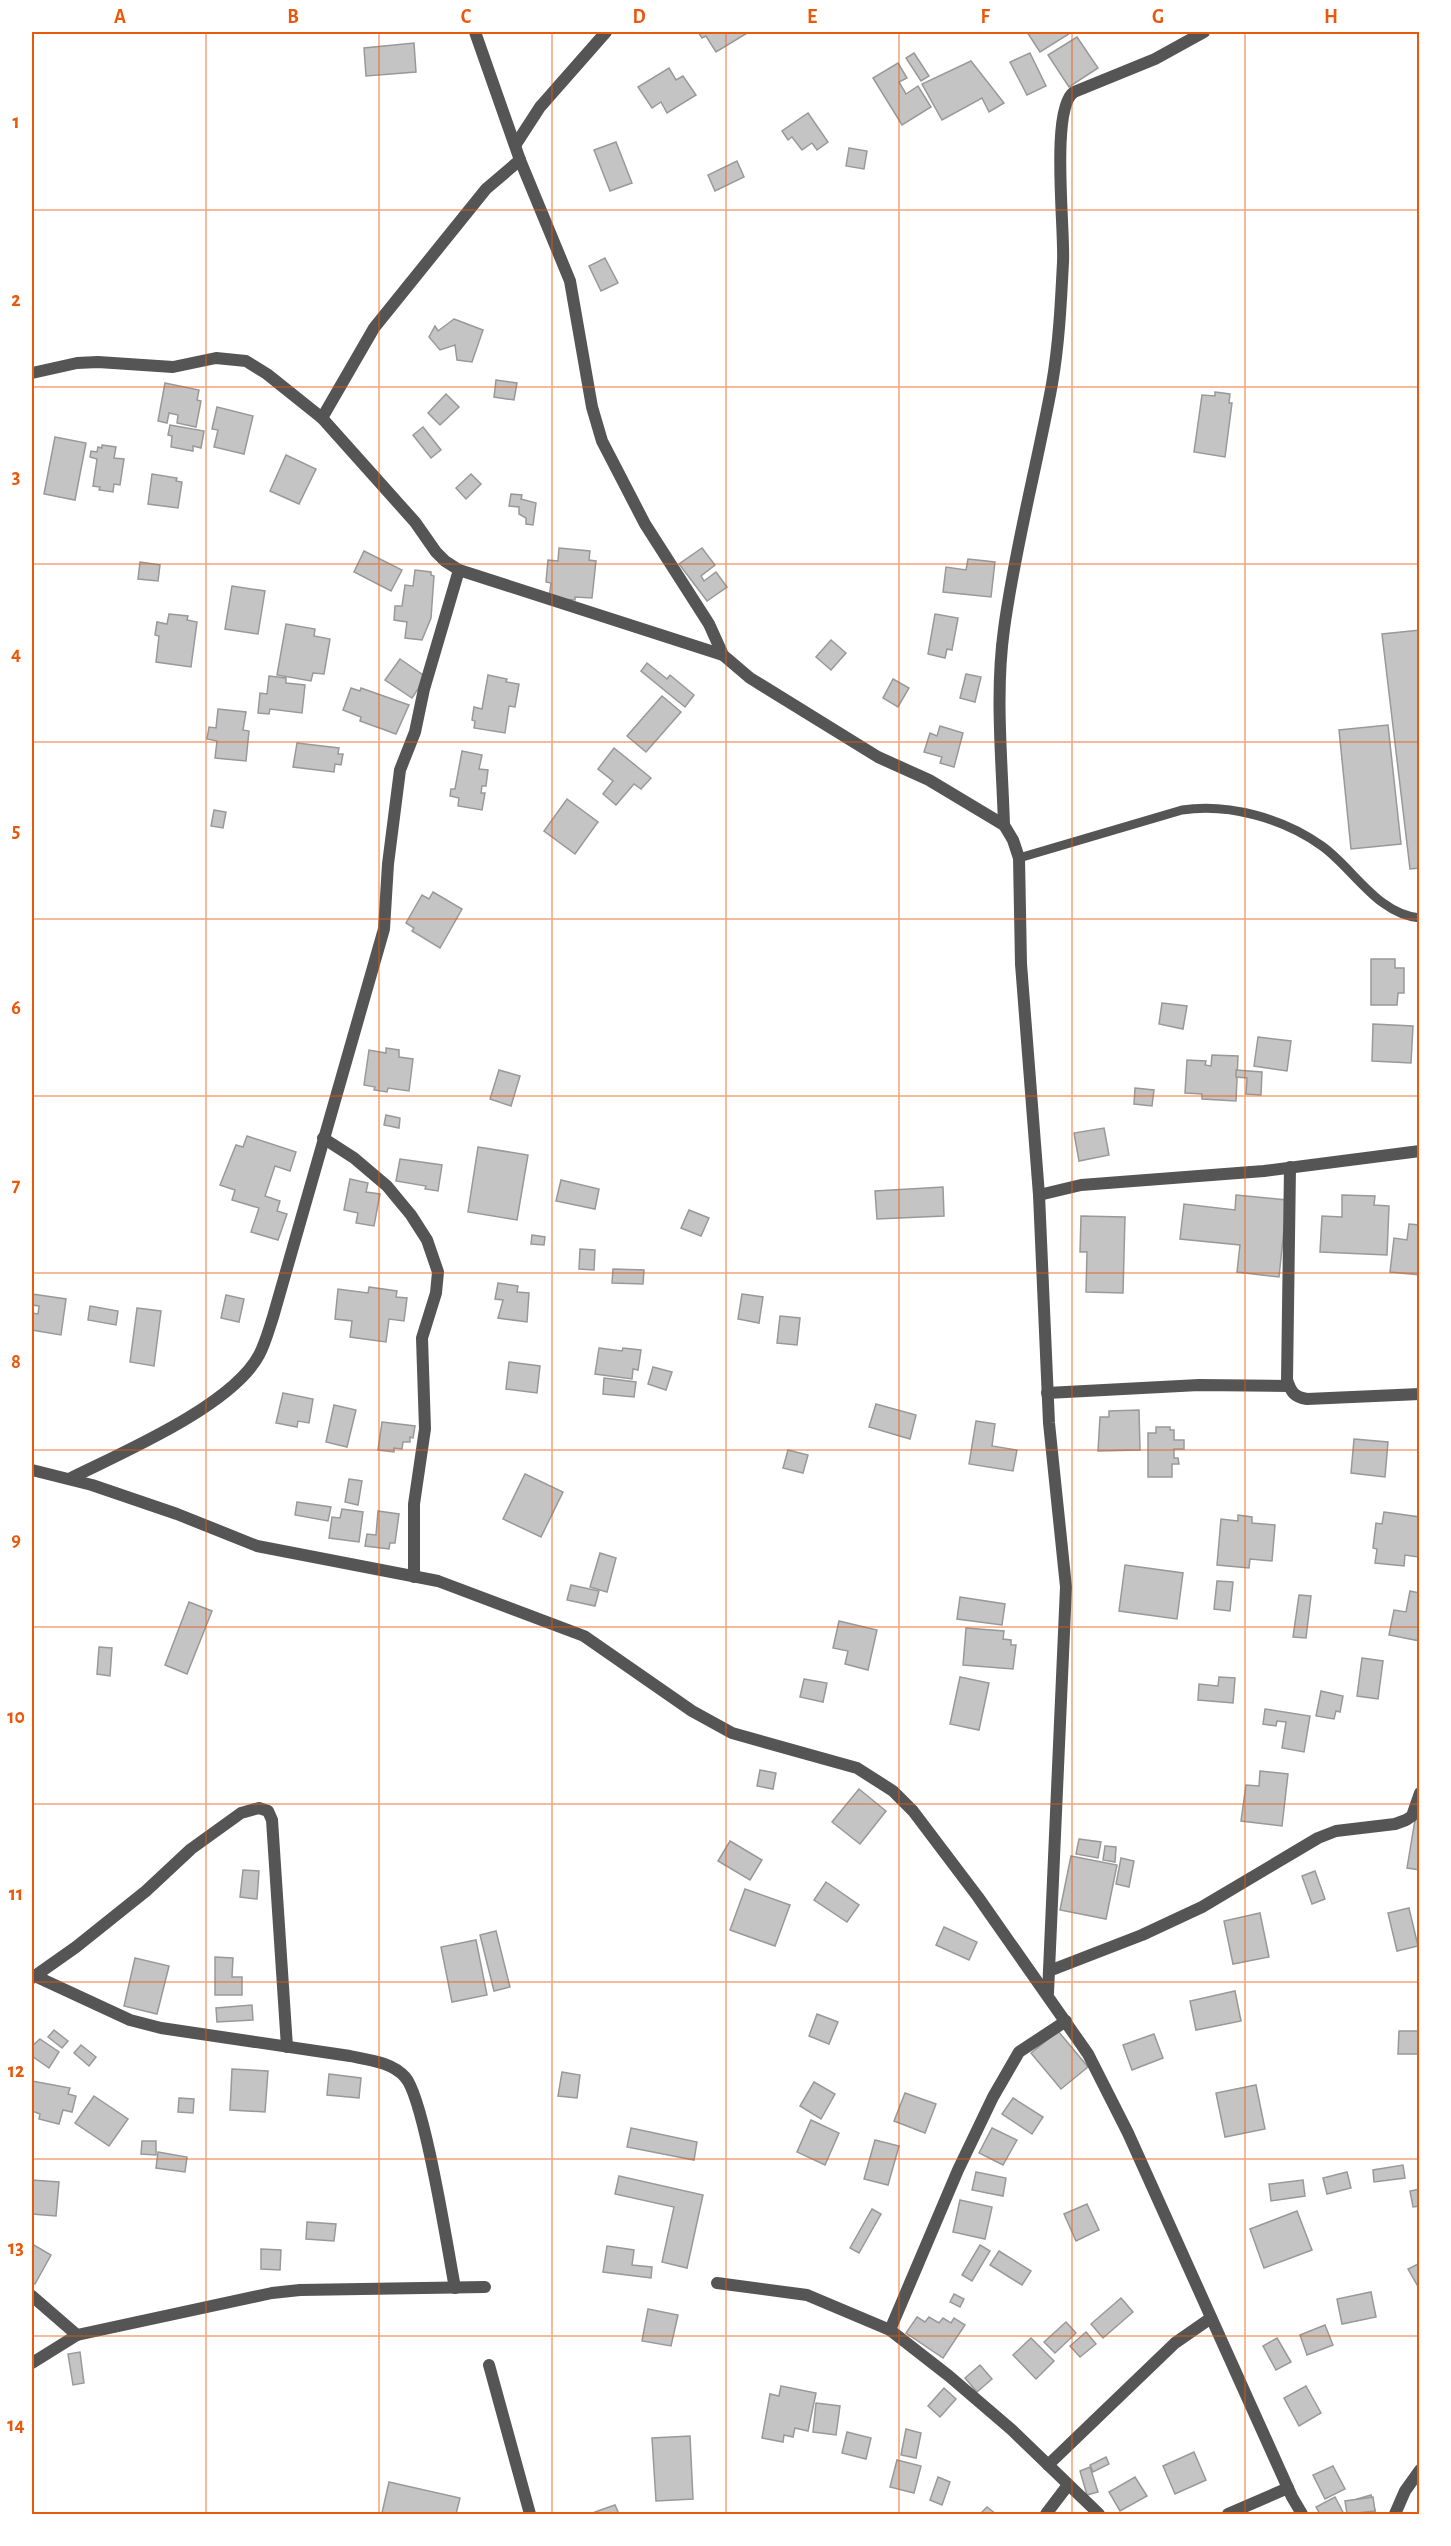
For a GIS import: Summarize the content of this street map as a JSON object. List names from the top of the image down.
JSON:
{
  "grid": {
    "columns": [
      "A",
      "B",
      "C",
      "D",
      "E",
      "F",
      "G",
      "H"
    ],
    "rows": [
      "1",
      "2",
      "3",
      "4",
      "5",
      "6",
      "7",
      "8",
      "9",
      "10",
      "11",
      "12",
      "13",
      "14"
    ]
  }
}
